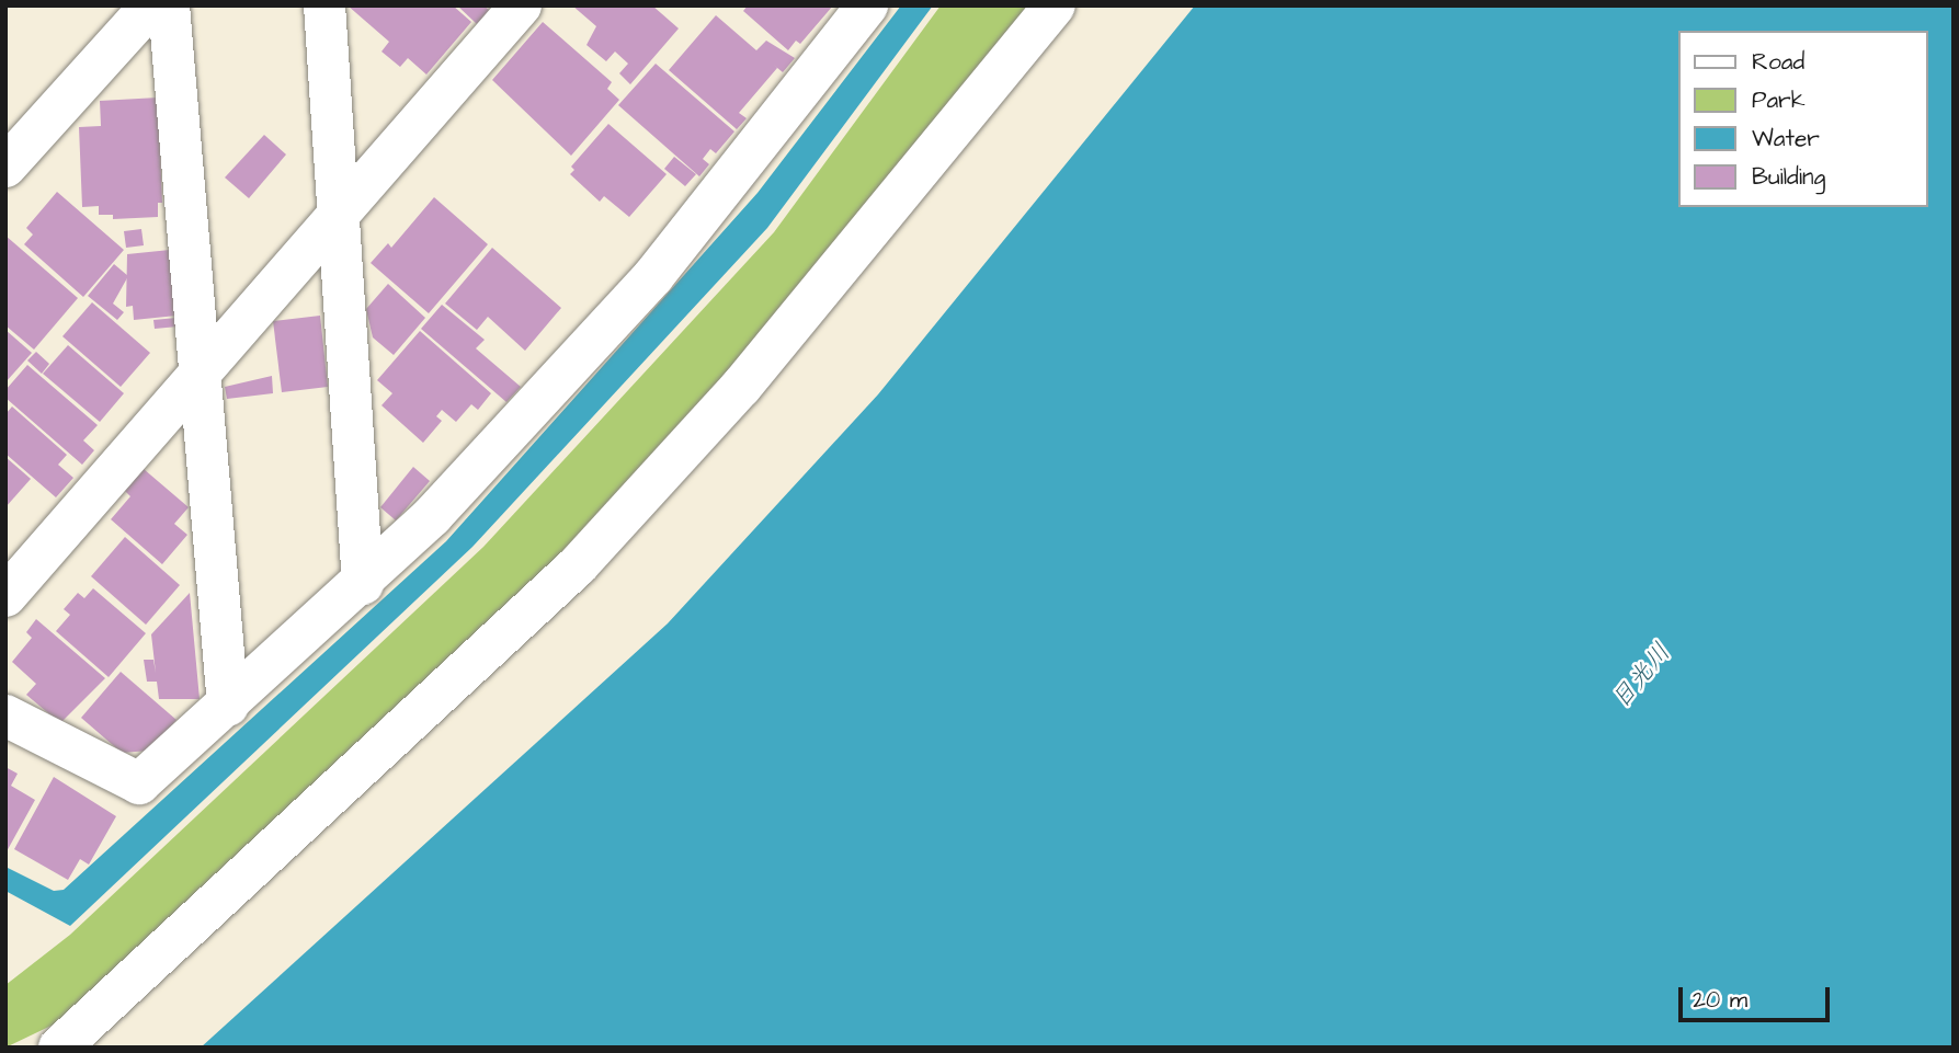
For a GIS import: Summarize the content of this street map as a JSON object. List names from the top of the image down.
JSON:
{
  "water": ["日光川"],
  "legend": [
    "Road",
    "Park",
    "Water",
    "Building"
  ],
  "scale_bar": "20 m"
}
